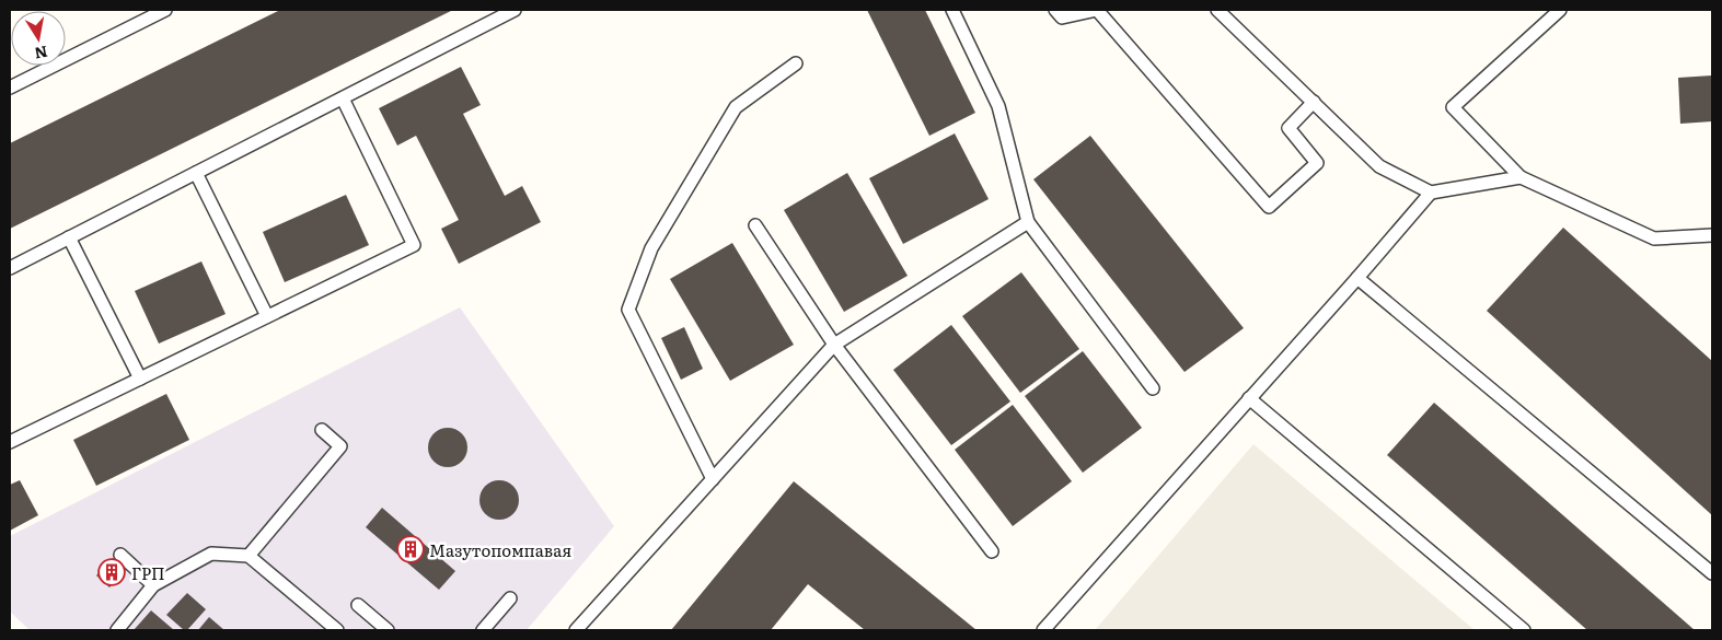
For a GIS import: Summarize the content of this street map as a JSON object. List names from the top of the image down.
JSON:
{
  "places": {
    "building": ["Мазутопомпавая", "ГРП"]
  },
  "north": "bottom"
}
